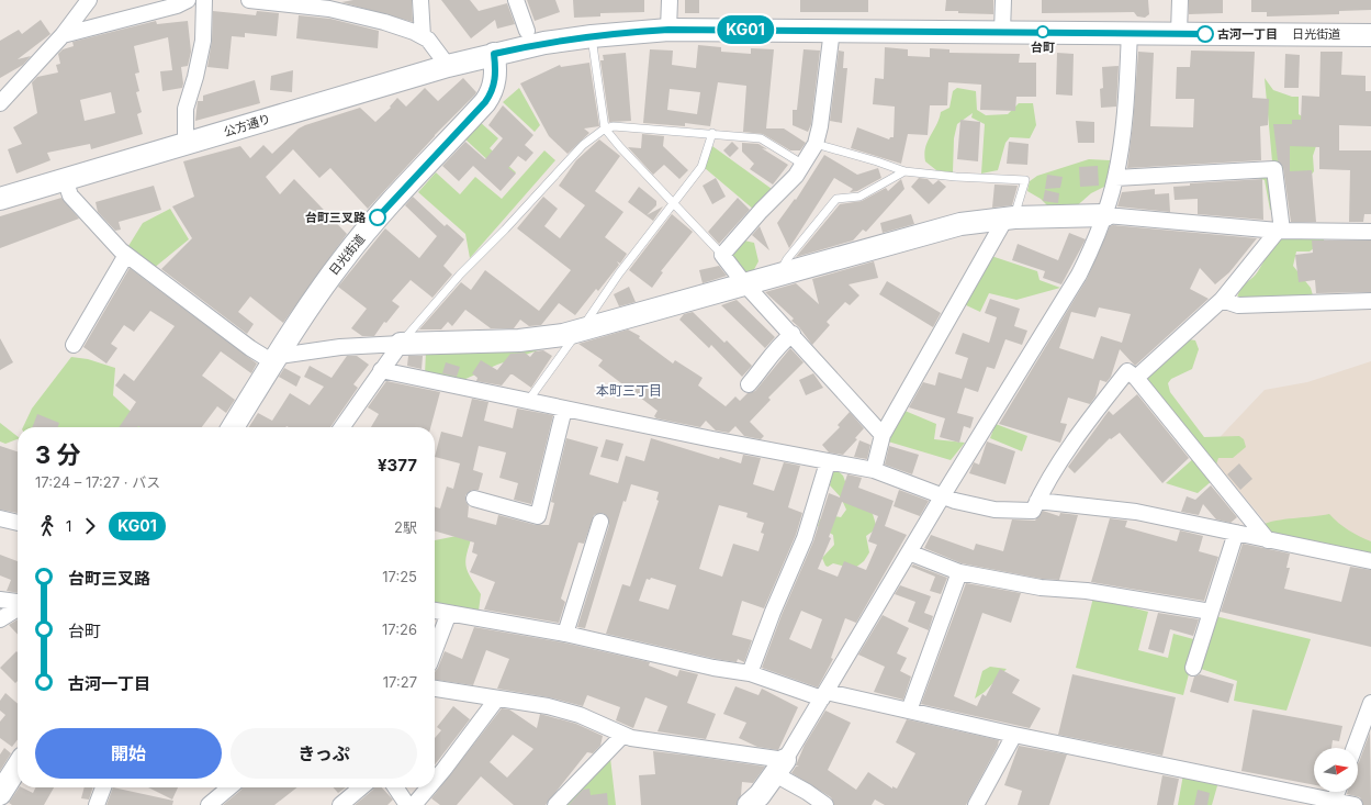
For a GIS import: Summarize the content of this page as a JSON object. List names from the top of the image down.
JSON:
{
  "streets": {
    "main road": ["日光街道", "公方通り"]
  },
  "crossings": [
    ["日光街道", "公方通り"]
  ],
  "districts": ["本町三丁目"],
  "places": ["台町", "古河一丁目", "台町三叉路"],
  "lines": ["bus line KG01"],
  "north": "right",
  "page": {
    "on_map": "KG01",
    "heading": ["3 分", "17:24 – 17:27 · バス", "¥377"],
    "legs": ["1", "KG01", "2駅"],
    "list": [
      {
        "name": "台町三叉路",
        "value": "17:25"
      },
      {
        "name": "台町",
        "value": "17:26"
      },
      {
        "name": "古河一丁目",
        "value": "17:27"
      }
    ],
    "buttons": ["開始", "きっぷ"]
  }
}
